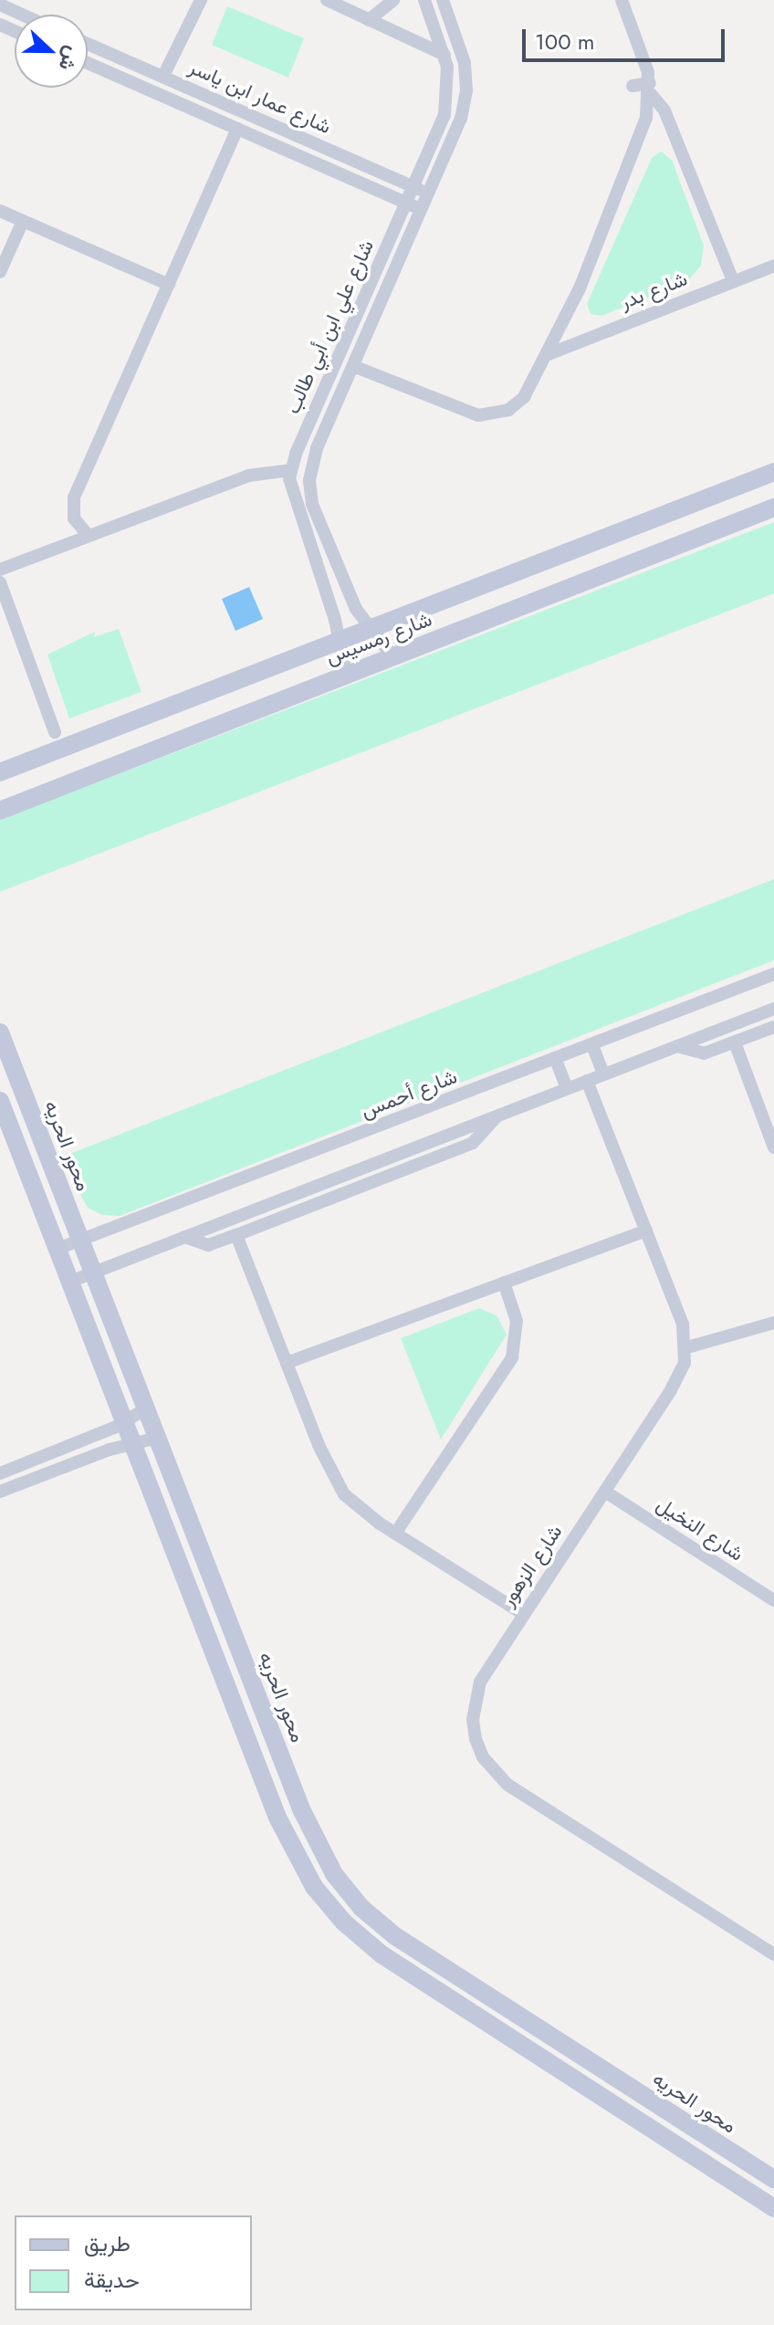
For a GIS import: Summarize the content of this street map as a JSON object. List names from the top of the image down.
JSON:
{
  "streets": {
    "main road": ["شارع رمسيس", "محور الحريه"],
    "street": [
      "شارع عمار ابن ياسر",
      "شارع بدر",
      "شارع علي ابن أبي طالب",
      "شارع أحمس",
      "شارع النخيل",
      "شارع الزهور"
    ]
  },
  "crossings": [
    ["شارع عمار ابن ياسر", "شارع علي ابن أبي طالب"],
    ["شارع علي ابن أبي طالب", "شارع رمسيس"],
    ["شارع أحمس", "محور الحريه"],
    ["شارع النخيل", "شارع الزهور"]
  ],
  "legend": ["طريق", "حديقة"],
  "scale_bar": "100 m",
  "north": "right"
}
